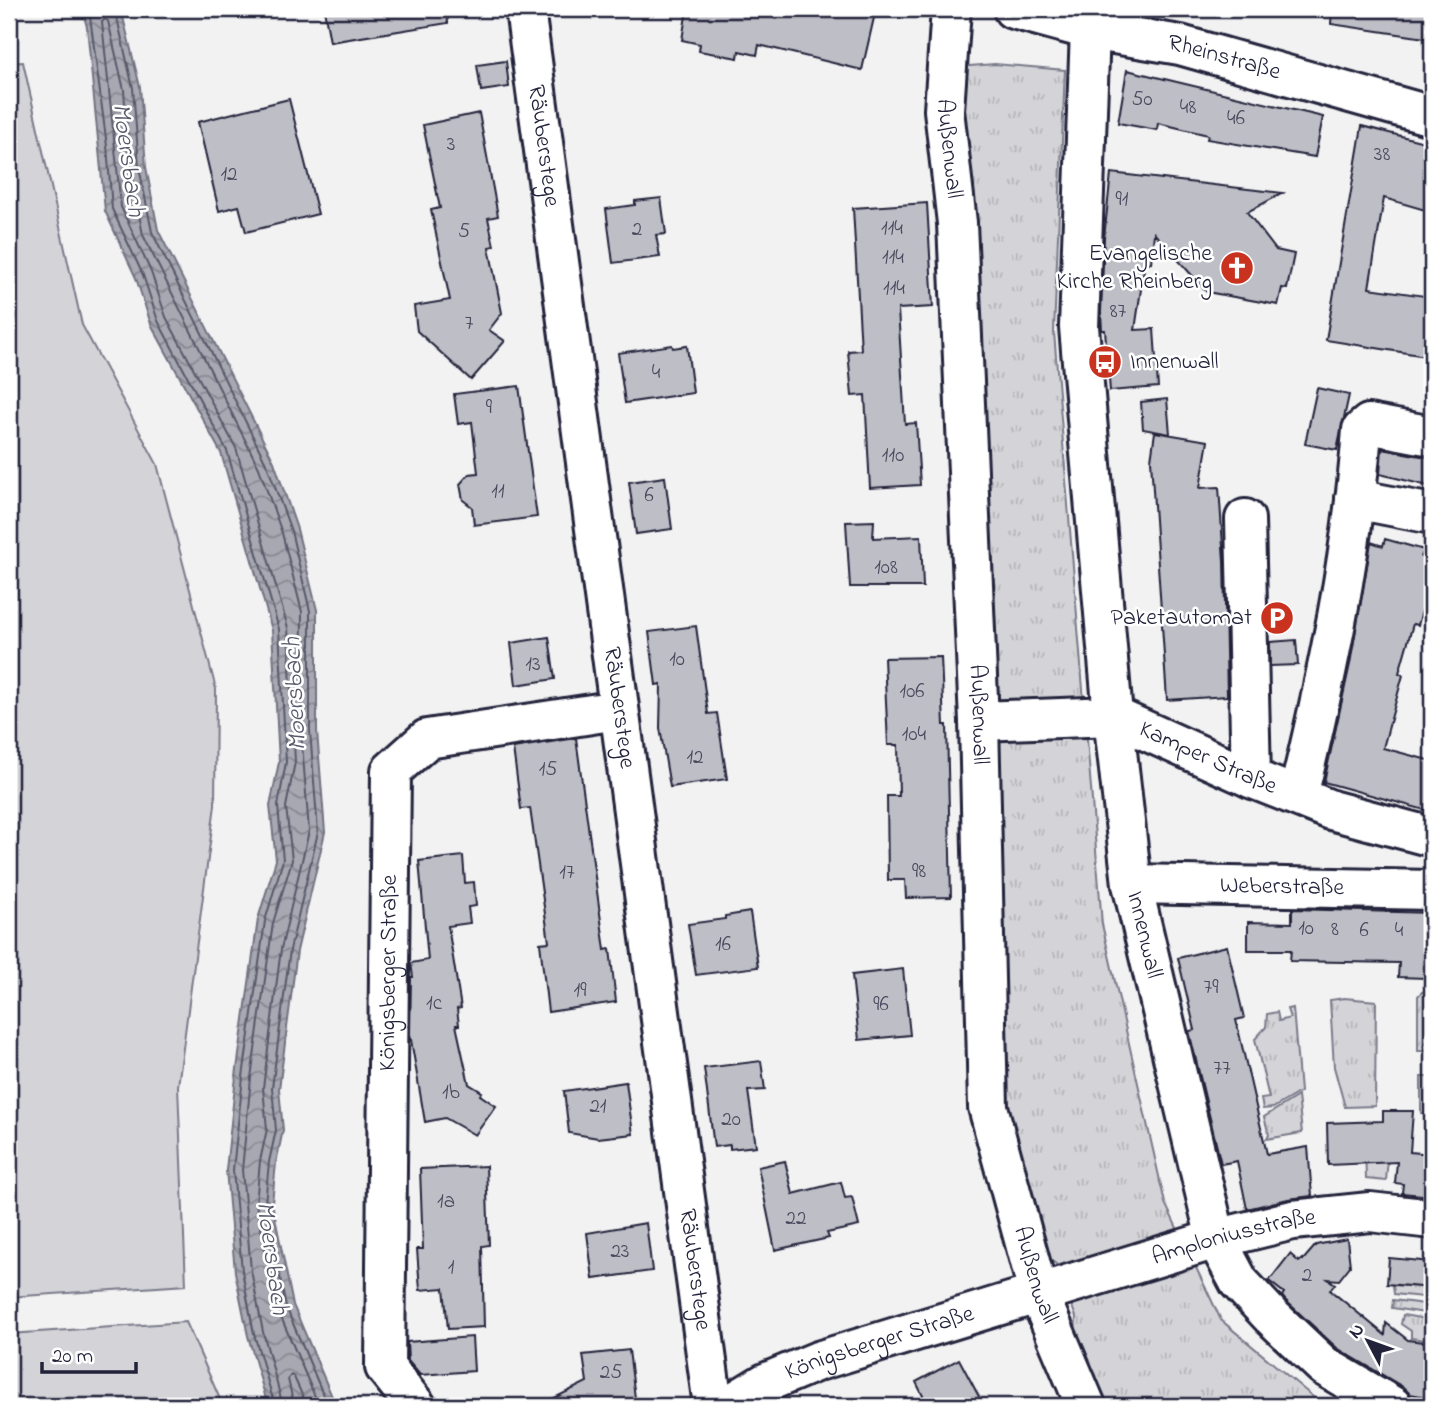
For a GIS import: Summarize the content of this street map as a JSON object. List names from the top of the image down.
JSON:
{
  "streets": {
    "street": [
      "Rheinstraße",
      "Räuberstege",
      "Außenwall",
      "Kamper Straße",
      "Weberstraße",
      "Innenwall",
      "Königsberger Straße",
      "Amploniusstraße"
    ]
  },
  "crossings": [
    ["Rheinstraße", "Innenwall"],
    ["Räuberstege", "Königsberger Straße"],
    ["Außenwall", "Kamper Straße"],
    ["Außenwall", "Königsberger Straße"],
    ["Außenwall", "Amploniusstraße"],
    ["Kamper Straße", "Innenwall"],
    ["Weberstraße", "Innenwall"],
    ["Innenwall", "Amploniusstraße"],
    ["Königsberger Straße", "Amploniusstraße"]
  ],
  "water": ["Moersbach"],
  "places": {
    "church": ["Evangelische Kirche Rheinberg"],
    "bus stop": ["Innenwall"],
    "parking": ["Paketautomat"]
  },
  "house_numbers": [
    "50",
    "48",
    "46",
    "3",
    "38",
    "12",
    "91",
    "114",
    "2",
    "5",
    "114",
    "114",
    "87",
    "7",
    "4",
    "9",
    "110",
    "11",
    "6",
    "108",
    "10",
    "13",
    "106",
    "104",
    "12",
    "15",
    "98",
    "17",
    "10",
    "8",
    "6",
    "4",
    "16",
    "79",
    "19",
    "1c",
    "96",
    "77",
    "1b",
    "21",
    "20",
    "1a",
    "22",
    "23",
    "1",
    "2",
    "25"
  ],
  "scale_bar": "20 m",
  "north": "top left"
}
